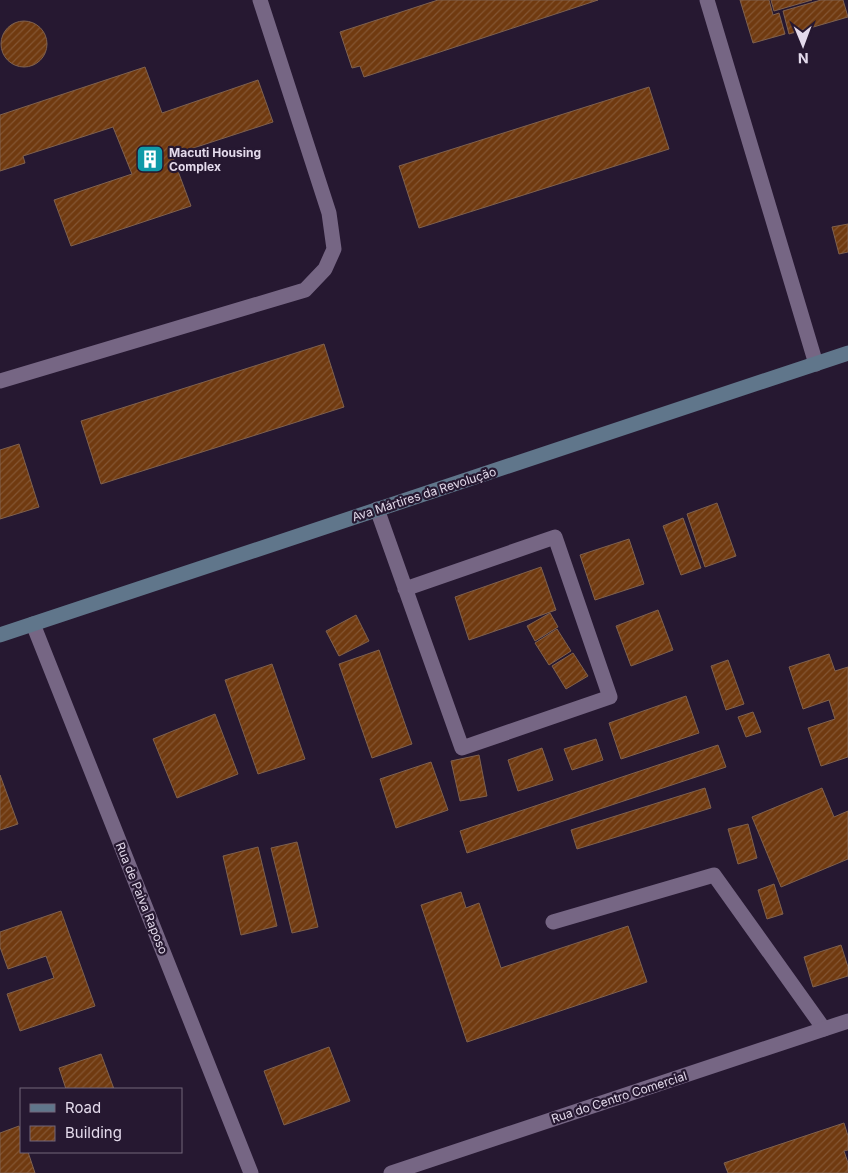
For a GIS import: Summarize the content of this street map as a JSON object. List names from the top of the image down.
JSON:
{
  "streets": {
    "street": ["Ava Mártires da Revolução", "Rua de Paiva Raposo", "Rua do Centro Comercial"]
  },
  "crossings": [
    ["Ava Mártires da Revolução", "Rua de Paiva Raposo"]
  ],
  "places": {
    "building": ["Macuti Housing Complex"]
  },
  "legend": ["Road", "Building"],
  "north": "bottom"
}
